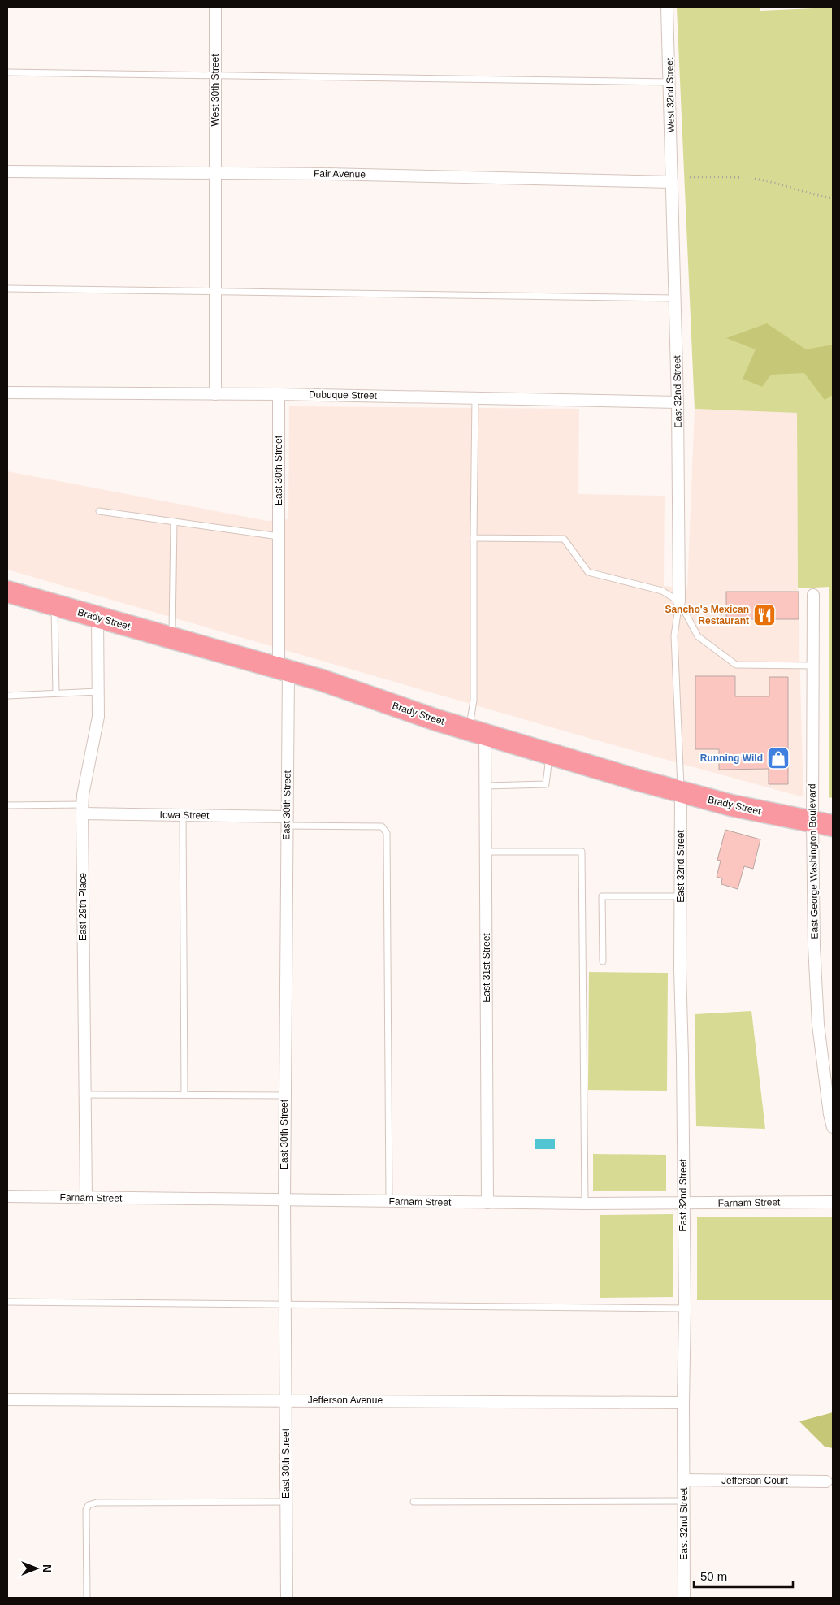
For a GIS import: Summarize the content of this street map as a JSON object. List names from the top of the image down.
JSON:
{
  "streets": {
    "highway": ["Brady Street"],
    "street": [
      "West 30th Street",
      "West 32nd Street",
      "Fair Avenue",
      "East 32nd Street",
      "Dubuque Street",
      "East 30th Street",
      "Iowa Street",
      "East George Washington Boulevard",
      "East 29th Place",
      "East 31st Street",
      "Farnam Street",
      "Jefferson Avenue",
      "Jefferson Court"
    ]
  },
  "crossings": [
    ["West 30th Street", "Fair Avenue"],
    ["West 32nd Street", "Fair Avenue"],
    ["West 32nd Street", "East 32nd Street"],
    ["Fair Avenue", "East 32nd Street"],
    ["East 32nd Street", "Dubuque Street"],
    ["East 32nd Street", "Brady Street"],
    ["East 32nd Street", "Farnam Street"],
    ["East 32nd Street", "Jefferson Avenue"],
    ["East 32nd Street", "Jefferson Court"],
    ["Dubuque Street", "East 30th Street"],
    ["East 30th Street", "Brady Street"],
    ["East 30th Street", "Iowa Street"],
    ["East 30th Street", "Farnam Street"],
    ["East 30th Street", "Jefferson Avenue"],
    ["Brady Street", "East George Washington Boulevard"],
    ["Brady Street", "East 29th Place"],
    ["Brady Street", "East 31st Street"],
    ["Iowa Street", "East 29th Place"],
    ["East 29th Place", "Farnam Street"],
    ["East 31st Street", "Farnam Street"]
  ],
  "places": {
    "restaurant": ["Sancho's Mexican Restaurant"],
    "shop": ["Running Wild"]
  },
  "scale_bar": "50 m",
  "north": "right"
}
